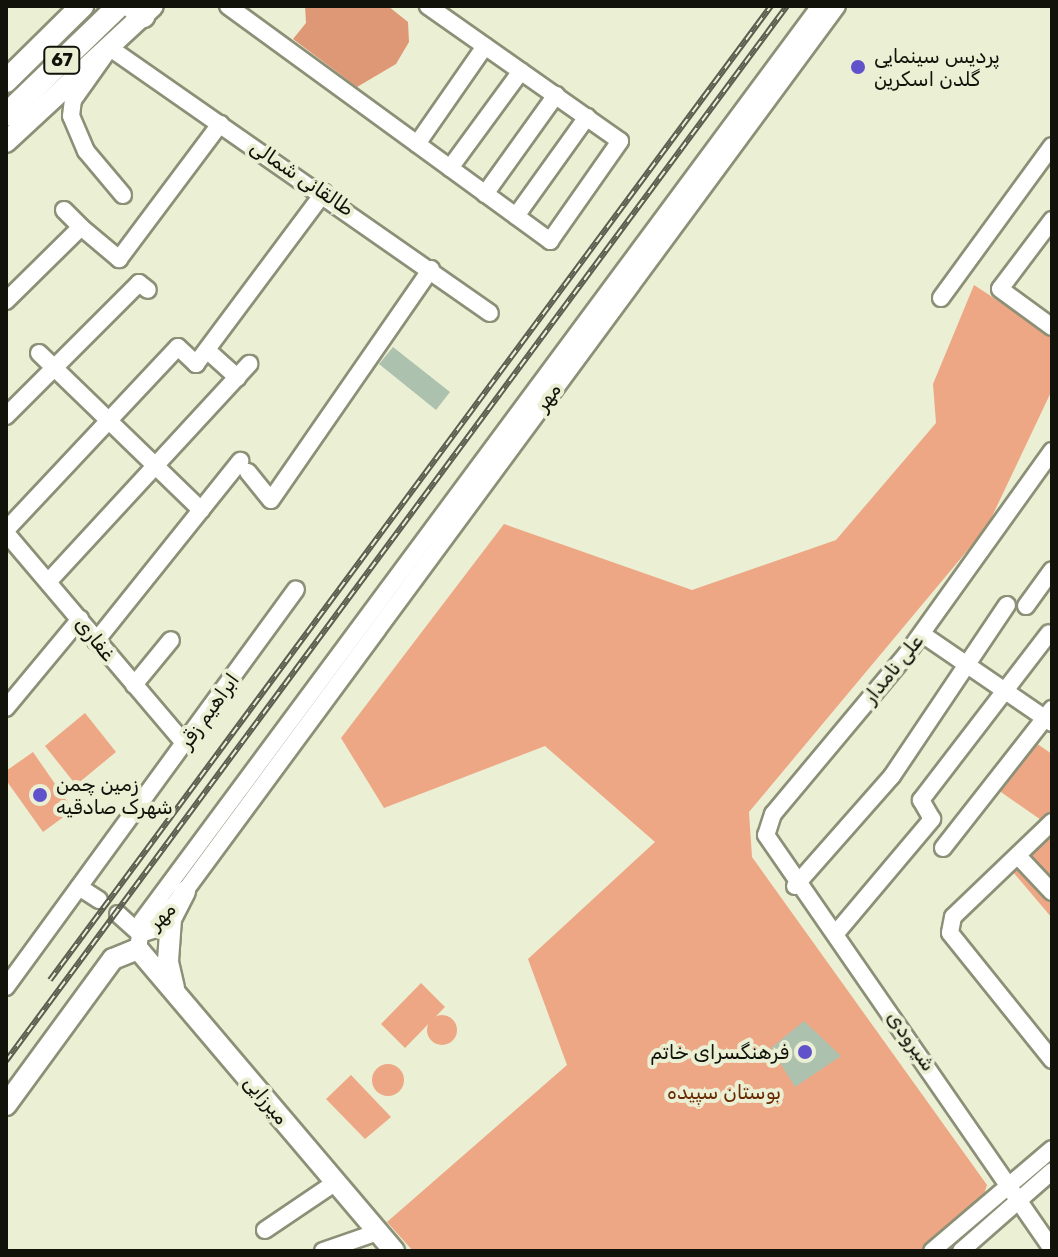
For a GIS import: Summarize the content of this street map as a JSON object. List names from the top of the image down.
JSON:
{
  "streets": {
    "highway": ["67"],
    "main road": ["مهر", "میرزایی"],
    "street": [
      "طالقانی شمالی",
      "غفاری",
      "علی نامدار",
      "ابراهیم زقر",
      "شیرودی"
    ]
  },
  "crossings": [
    ["مهر", "میرزایی"],
    ["غفاری", "ابراهیم زقر"],
    ["علی نامدار", "شیرودی"]
  ],
  "parks": ["بوستان سپیده"],
  "places": ["پردیس سینمایی گلدن اسکرین", "زمین چمن شهرک صادقیه", "فرهنگسرای خاتم"]
}
